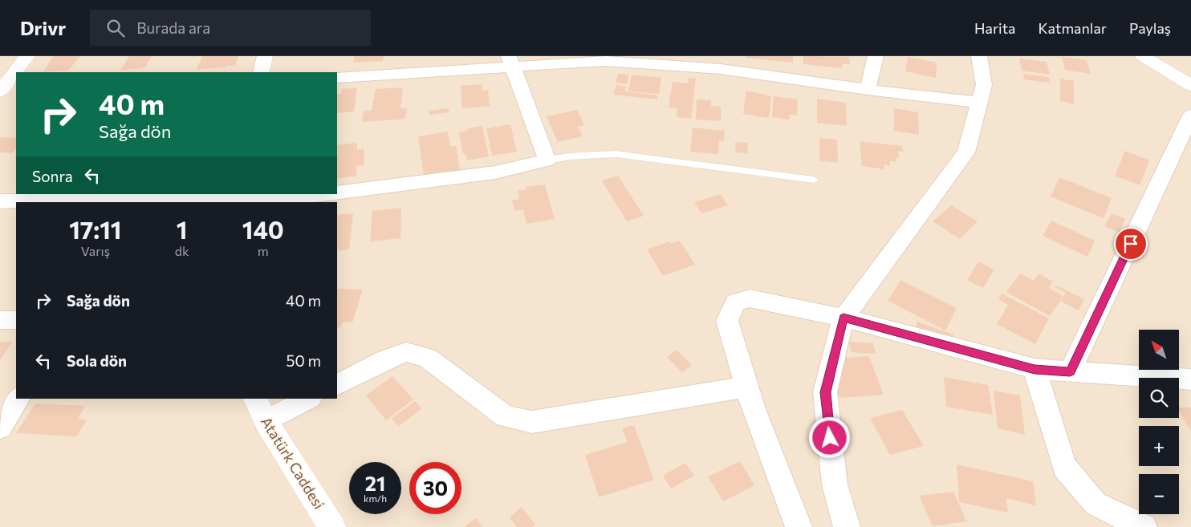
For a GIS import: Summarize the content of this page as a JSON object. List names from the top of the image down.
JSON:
{
  "streets": {
    "main road": ["Atatürk Caddesi"]
  },
  "north": "top left",
  "page": {
    "header": "Drivr",
    "search": "Burada ara",
    "nav": ["Harita", "Katmanlar", "Paylaş"],
    "turn": ["40 m", "Sağa dön"],
    "then": "Sonra",
    "eta": [
      "17:11",
      "Varış",
      "1",
      "dk",
      "140",
      "m"
    ],
    "list": [
      {
        "name": "Sağa dön",
        "value": "40 m"
      },
      {
        "name": "Sola dön",
        "value": "50 m"
      }
    ],
    "map_buttons": ["+", "−"],
    "speed": "21 km/h",
    "limit": "30"
  }
}
